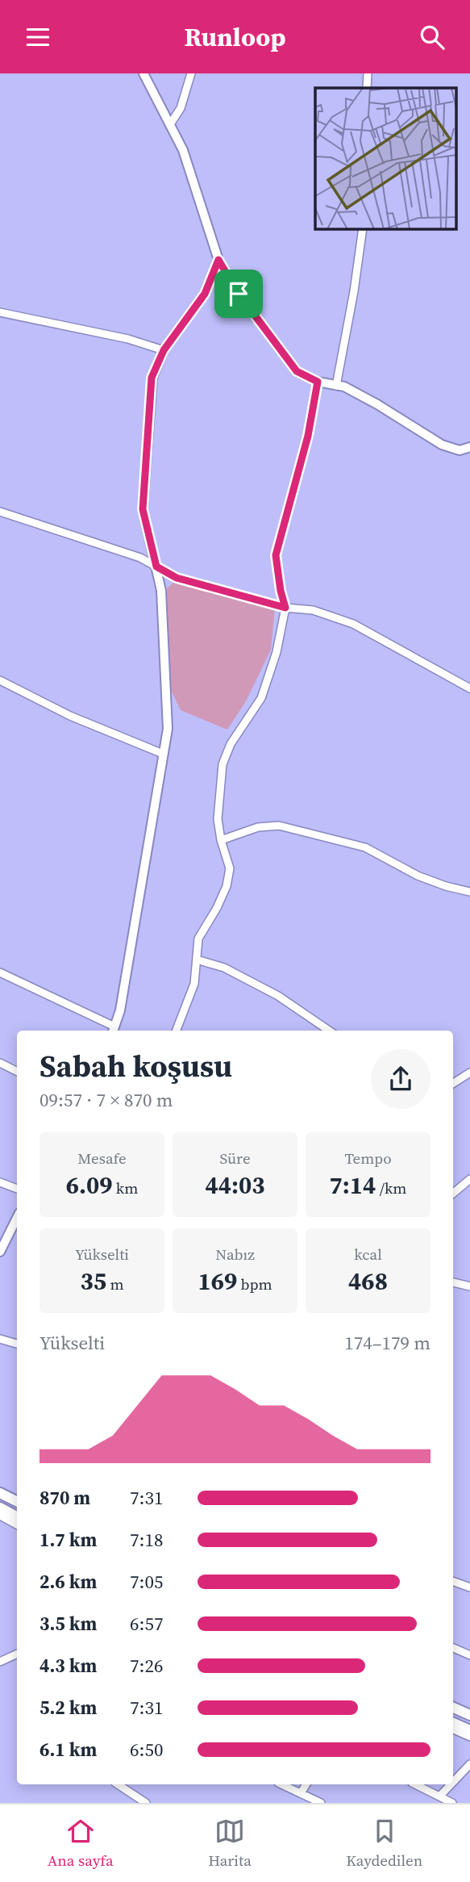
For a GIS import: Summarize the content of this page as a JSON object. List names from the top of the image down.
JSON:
{
  "page": {
    "header": "Runloop",
    "heading": ["Sabah koşusu", "09:57 · 7 × 870 m"],
    "stats": [
      ["Mesafe", "6.09 km"],
      ["Süre", "44:03"],
      ["Tempo", "7:14 /km"],
      ["Yükselti", "35 m"],
      ["Nabız", "169 bpm"],
      ["kcal", "468"]
    ],
    "chart": ["Yükselti", "174–179 m"],
    "list": [
      {
        "name": "870 m",
        "note": "7:31"
      },
      {
        "name": "1.7 km",
        "note": "7:18"
      },
      {
        "name": "2.6 km",
        "note": "7:05"
      },
      {
        "name": "3.5 km",
        "note": "6:57"
      },
      {
        "name": "4.3 km",
        "note": "7:26"
      },
      {
        "name": "5.2 km",
        "note": "7:31"
      },
      {
        "name": "6.1 km",
        "note": "6:50"
      }
    ],
    "tabs": ["Ana sayfa", "Harita", "Kaydedilen"]
  }
}
